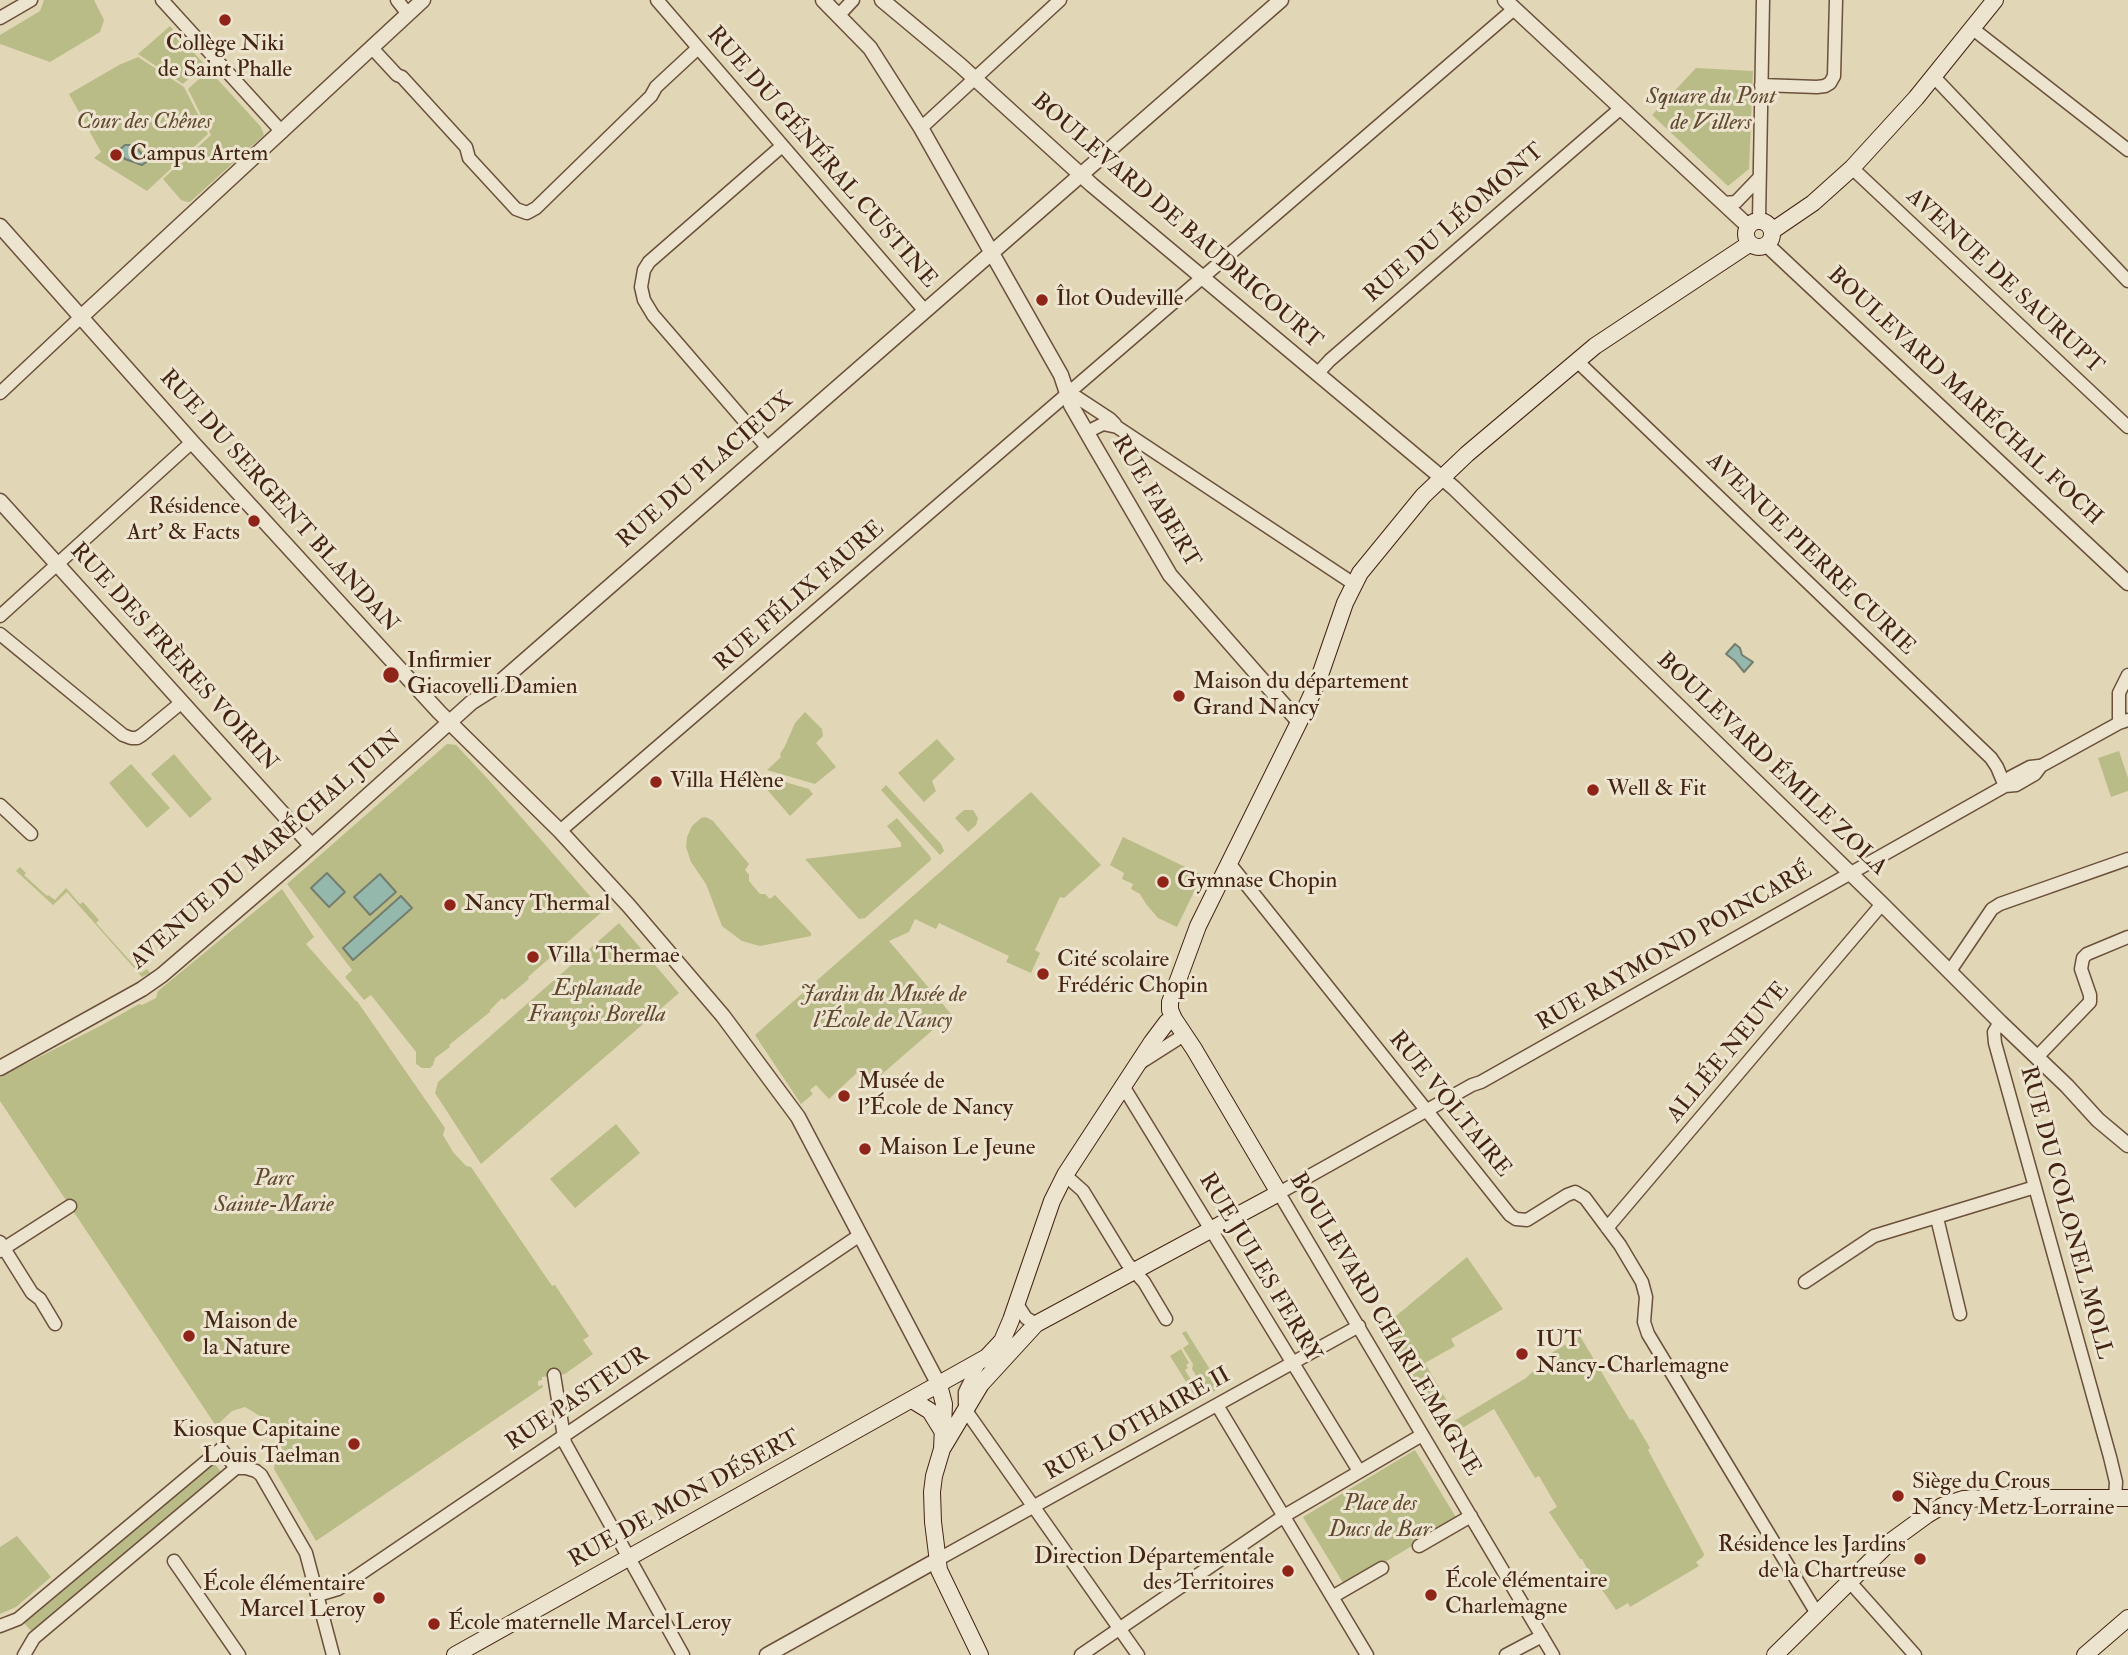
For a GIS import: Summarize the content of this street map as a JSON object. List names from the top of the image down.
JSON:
{
  "streets": {
    "main road": ["BOULEVARD CHARLEMAGNE", "RUE DE MON DÉSERT"],
    "street": [
      "RUE DU GÉNÉRAL CUSTINE",
      "BOULEVARD DE BAUDRICOURT",
      "RUE DU LÉOMONT",
      "AVENUE DE SAURUPT",
      "BOULEVARD MARÉCHAL FOCH",
      "RUE DU PLACIEUX",
      "RUE DU SERGENT BLANDAN",
      "RUE FABERT",
      "AVENUE PIERRE CURIE",
      "RUE FÉLIX FAURE",
      "RUE DES FRÈRES VOIRIN",
      "BOULEVARD ÉMILE ZOLA",
      "AVENUE DU MARÉCHAL JUIN",
      "RUE RAYMOND POINCARÉ",
      "ALLÉE NEUVE",
      "RUE VOLTAIRE",
      "RUE DU COLONEL MOLL",
      "RUE JULES FERRY",
      "RUE PASTEUR",
      "RUE LOTHAIRE II"
    ]
  },
  "crossings": [
    ["RUE DU GÉNÉRAL CUSTINE", "RUE DU PLACIEUX"],
    ["BOULEVARD DE BAUDRICOURT", "RUE DU LÉOMONT"],
    ["BOULEVARD DE BAUDRICOURT", "RUE DU PLACIEUX"],
    ["BOULEVARD DE BAUDRICOURT", "RUE FÉLIX FAURE"],
    ["BOULEVARD DE BAUDRICOURT", "BOULEVARD ÉMILE ZOLA"],
    ["RUE DU LÉOMONT", "BOULEVARD MARÉCHAL FOCH"],
    ["BOULEVARD MARÉCHAL FOCH", "RUE FÉLIX FAURE"],
    ["RUE DU PLACIEUX", "RUE DU SERGENT BLANDAN"],
    ["RUE DU PLACIEUX", "RUE FABERT"],
    ["RUE DU PLACIEUX", "AVENUE DU MARÉCHAL JUIN"],
    ["RUE DU SERGENT BLANDAN", "RUE FÉLIX FAURE"],
    ["RUE DU SERGENT BLANDAN", "AVENUE DU MARÉCHAL JUIN"],
    ["RUE DU SERGENT BLANDAN", "RUE PASTEUR"],
    ["RUE FABERT", "RUE FÉLIX FAURE"],
    ["AVENUE PIERRE CURIE", "RUE RAYMOND POINCARÉ"],
    ["RUE DES FRÈRES VOIRIN", "AVENUE DU MARÉCHAL JUIN"],
    ["BOULEVARD ÉMILE ZOLA", "RUE RAYMOND POINCARÉ"],
    ["BOULEVARD ÉMILE ZOLA", "ALLÉE NEUVE"],
    ["BOULEVARD ÉMILE ZOLA", "RUE DU COLONEL MOLL"],
    ["RUE RAYMOND POINCARÉ", "RUE VOLTAIRE"],
    ["RUE RAYMOND POINCARÉ", "BOULEVARD CHARLEMAGNE"],
    ["ALLÉE NEUVE", "RUE VOLTAIRE"],
    ["RUE JULES FERRY", "RUE LOTHAIRE II"],
    ["BOULEVARD CHARLEMAGNE", "RUE LOTHAIRE II"]
  ],
  "parks": [
    "Square du Pont de Villers",
    "Cour des Chênes",
    "Esplanade François Borella",
    "Jardin du Musée de l'École de Nancy",
    "Parc Sainte-Marie",
    "Place des Ducs de Bar"
  ],
  "places": [
    "Collège Niki de Saint Phalle",
    "Campus Artem",
    "Îlot Oudeville",
    "Résidence Art' & Facts",
    "Infirmier Giacovelli Damien",
    "Maison du département Grand Nancy",
    "Villa Hélène",
    "Well & Fit",
    "Gymnase Chopin",
    "Nancy Thermal",
    "Villa Thermae",
    "Cité scolaire Frédéric Chopin",
    "Musée de l'École de Nancy",
    "Maison Le Jeune",
    "Maison de la Nature",
    "IUT Nancy-Charlemagne",
    "Kiosque Capitaine Louis Taelman",
    "Siège du Crous Nancy Metz Lorraine",
    "Résidence les Jardins de la Chartreuse",
    "Direction Départementale des Territoires",
    "École élémentaire Charlemagne",
    "École élémentaire Marcel Leroy",
    "École maternelle Marcel Leroy"
  ]
}
